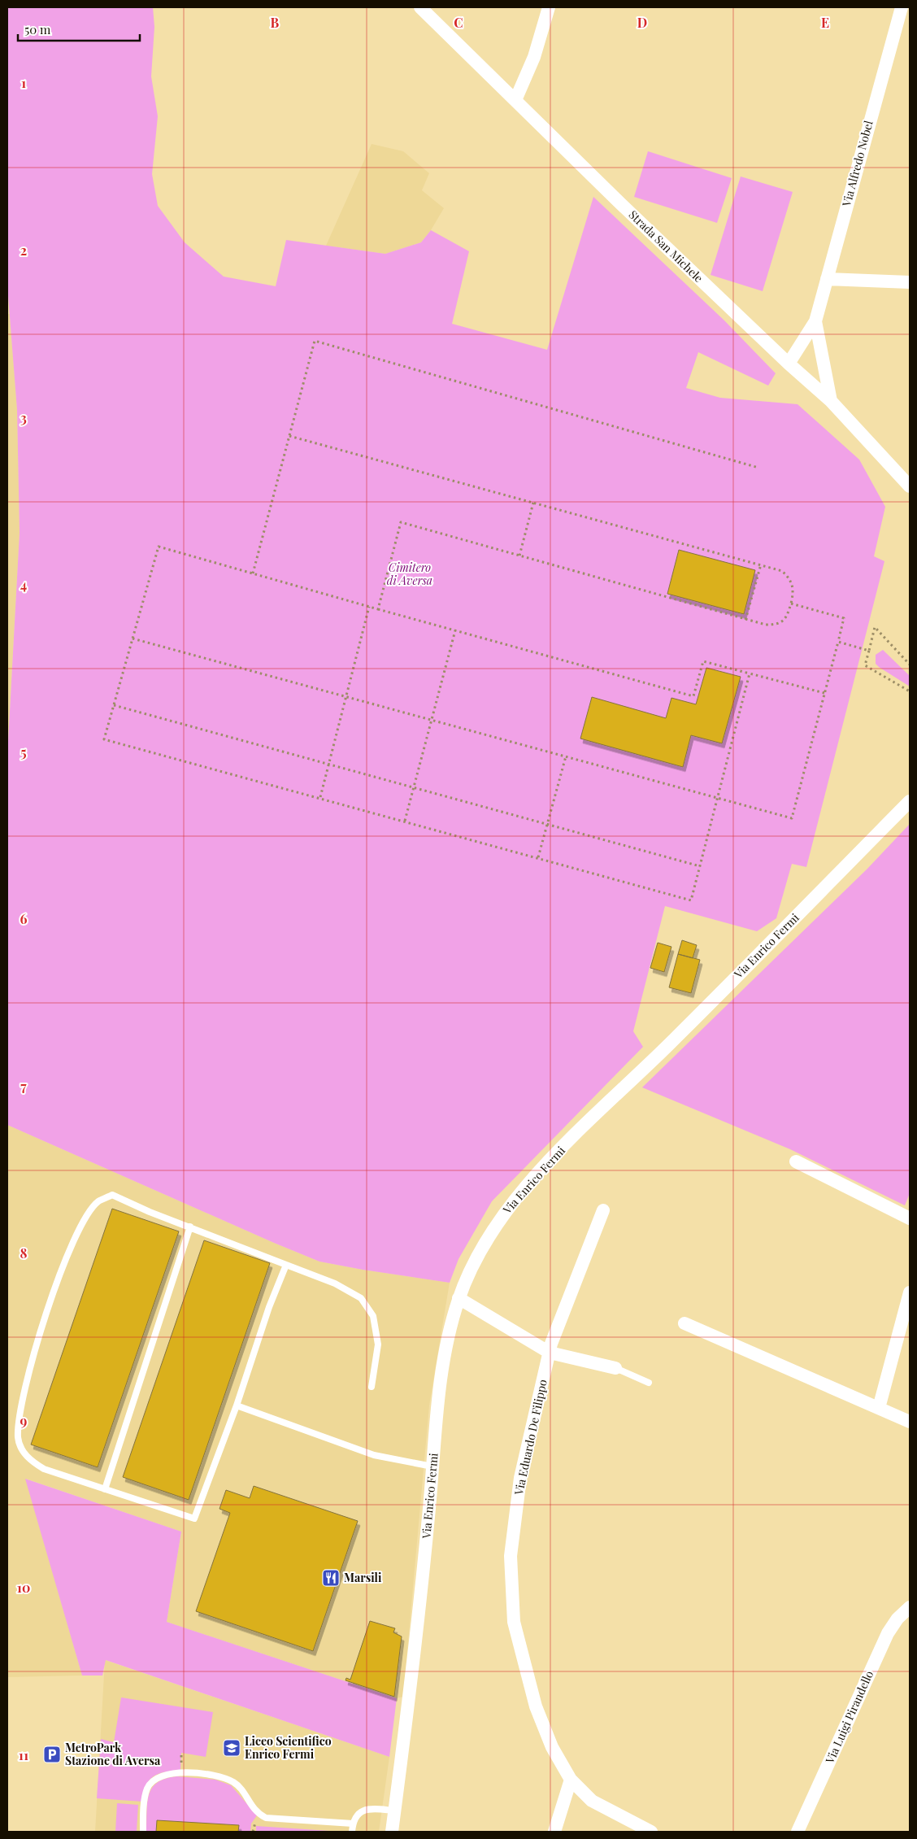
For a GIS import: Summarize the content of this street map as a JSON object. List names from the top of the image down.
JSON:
{
  "streets": {
    "street": [
      "Via Alfredo Nobel",
      "Strada San Michele",
      "Via Enrico Fermi",
      "Via Eduardo De Filippo",
      "Via Luigi Pirandello"
    ]
  },
  "crossings": [
    ["Via Alfredo Nobel", "Strada San Michele"]
  ],
  "parks": ["Cimitero di Aversa"],
  "places": {
    "restaurant": ["Marsili"],
    "school or university": ["Liceo Scientifico Enrico Fermi"],
    "parking": ["MetroPark Stazione di Aversa"]
  },
  "scale_bar": "50 m",
  "grid": {
    "columns": [
      "B",
      "C",
      "D",
      "E"
    ],
    "rows": [
      "1",
      "2",
      "3",
      "4",
      "5",
      "6",
      "7",
      "8",
      "9",
      "10",
      "11"
    ]
  }
}
